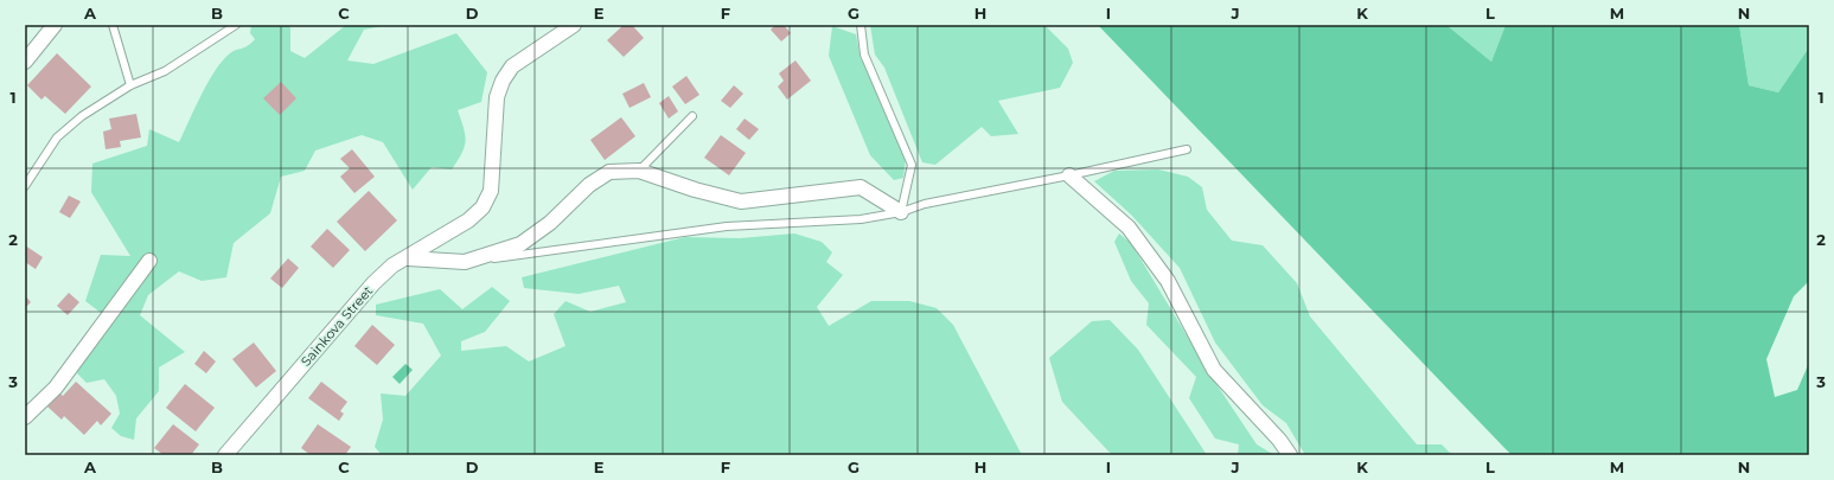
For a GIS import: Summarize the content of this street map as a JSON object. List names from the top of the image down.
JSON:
{
  "streets": {
    "street": ["Sainkova Street"]
  },
  "grid": {
    "columns": [
      "A",
      "B",
      "C",
      "D",
      "E",
      "F",
      "G",
      "H",
      "I",
      "J",
      "K",
      "L",
      "M",
      "N"
    ],
    "rows": ["1", "2", "3"]
  }
}
